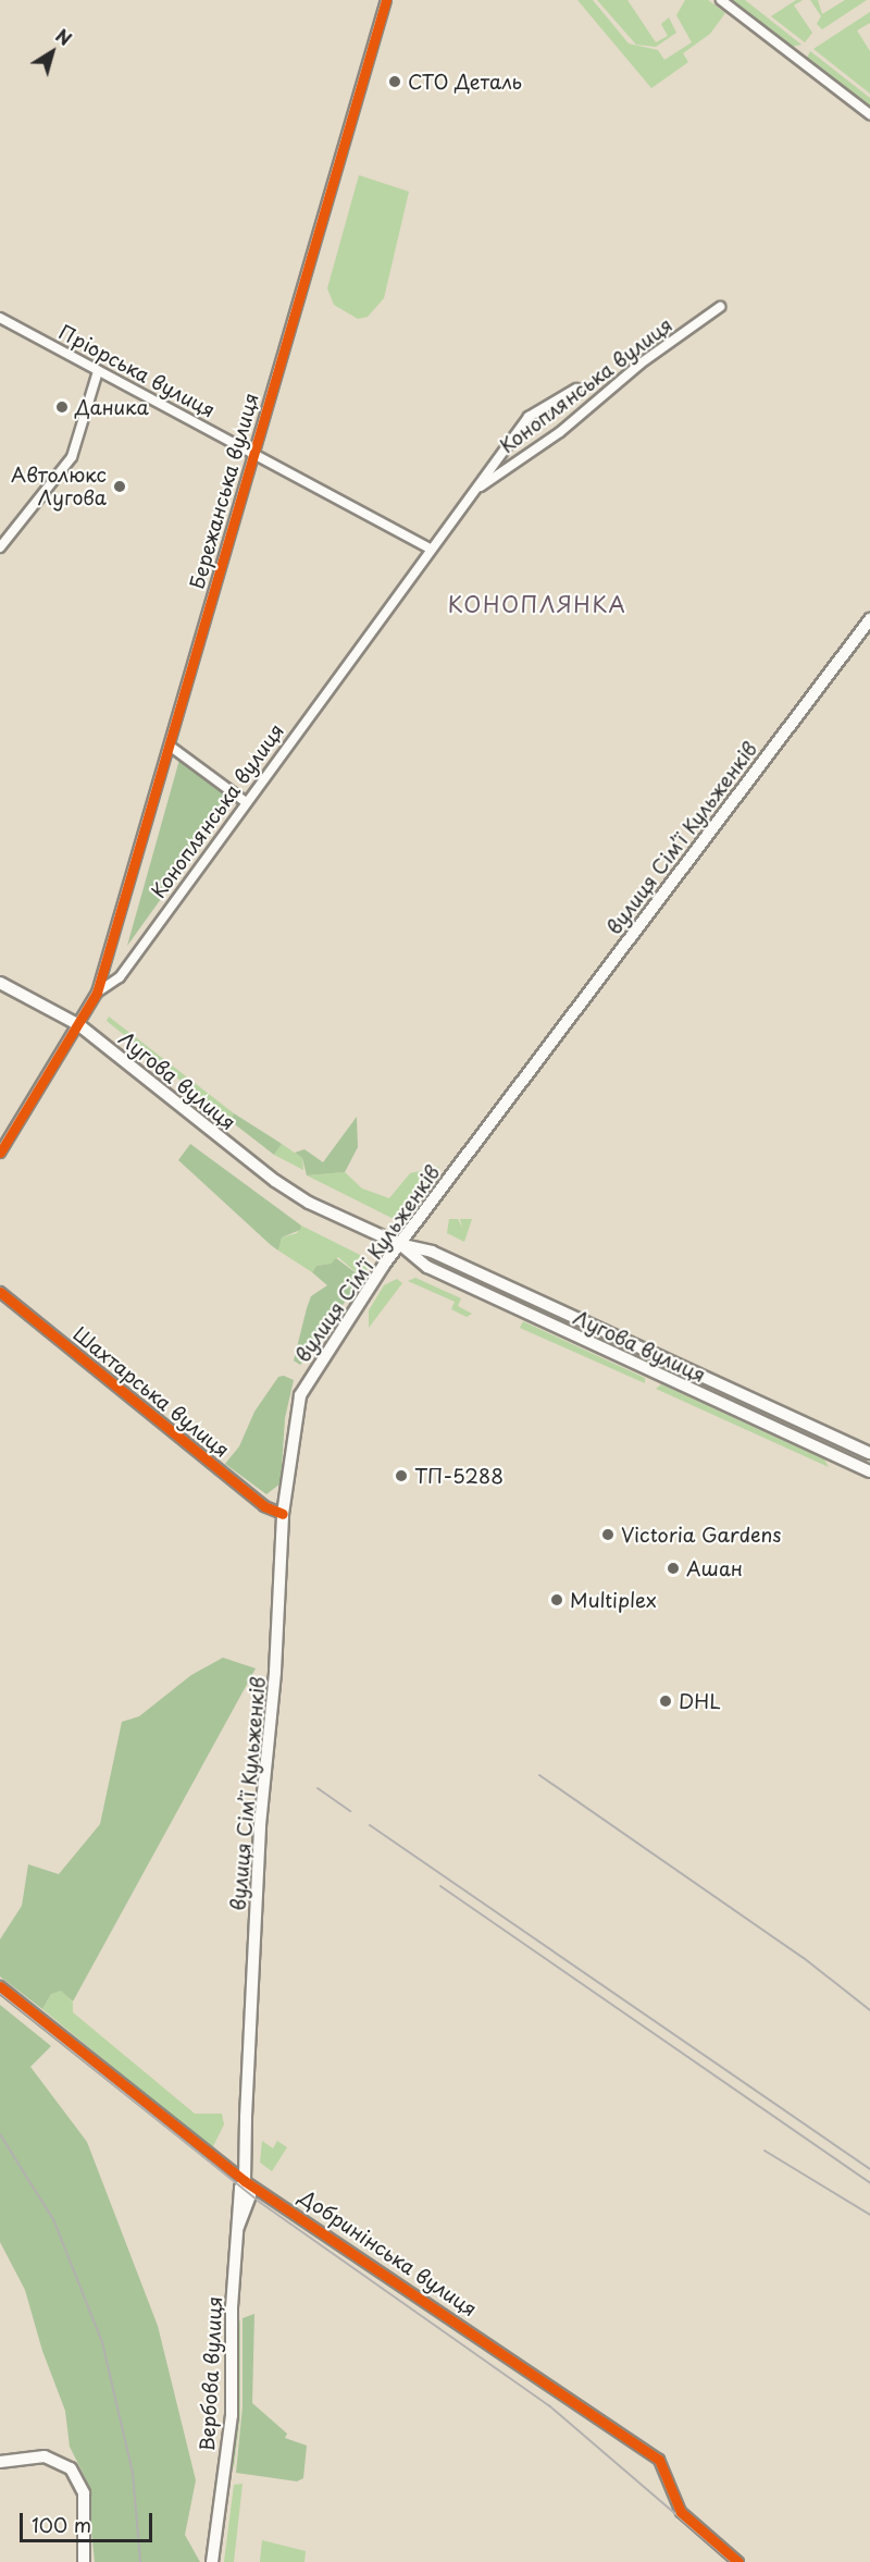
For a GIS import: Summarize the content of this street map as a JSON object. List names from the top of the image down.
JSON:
{
  "streets": {
    "main road": ["вулиця Сімʼї Кульженків", "Лугова вулиця", "Вербова вулиця"],
    "street": [
      "Пріорська вулиця",
      "Коноплянська вулиця",
      "Бережанська вулиця",
      "Шахтарська вулиця",
      "Добринінська вулиця"
    ]
  },
  "crossings": [
    ["Пріорська вулиця", "Коноплянська вулиця"],
    ["Пріорська вулиця", "Бережанська вулиця"],
    ["Коноплянська вулиця", "Бережанська вулиця"],
    ["Коноплянська вулиця", "Лугова вулиця"],
    ["вулиця Сімʼї Кульженків", "Лугова вулиця"],
    ["вулиця Сімʼї Кульженків", "Шахтарська вулиця"],
    ["вулиця Сімʼї Кульженків", "Добринінська вулиця"],
    ["вулиця Сімʼї Кульженків", "Вербова вулиця"],
    ["Добринінська вулиця", "Вербова вулиця"]
  ],
  "districts": ["КОНОПЛЯНКА"],
  "places": [
    "СТО Деталь",
    "Даника",
    "Автолюкс Лугова",
    "ТП-5288",
    "Victoria Gardens",
    "Ашан",
    "Multiplex",
    "DHL"
  ],
  "scale_bar": "100 m",
  "north": "top right"
}
